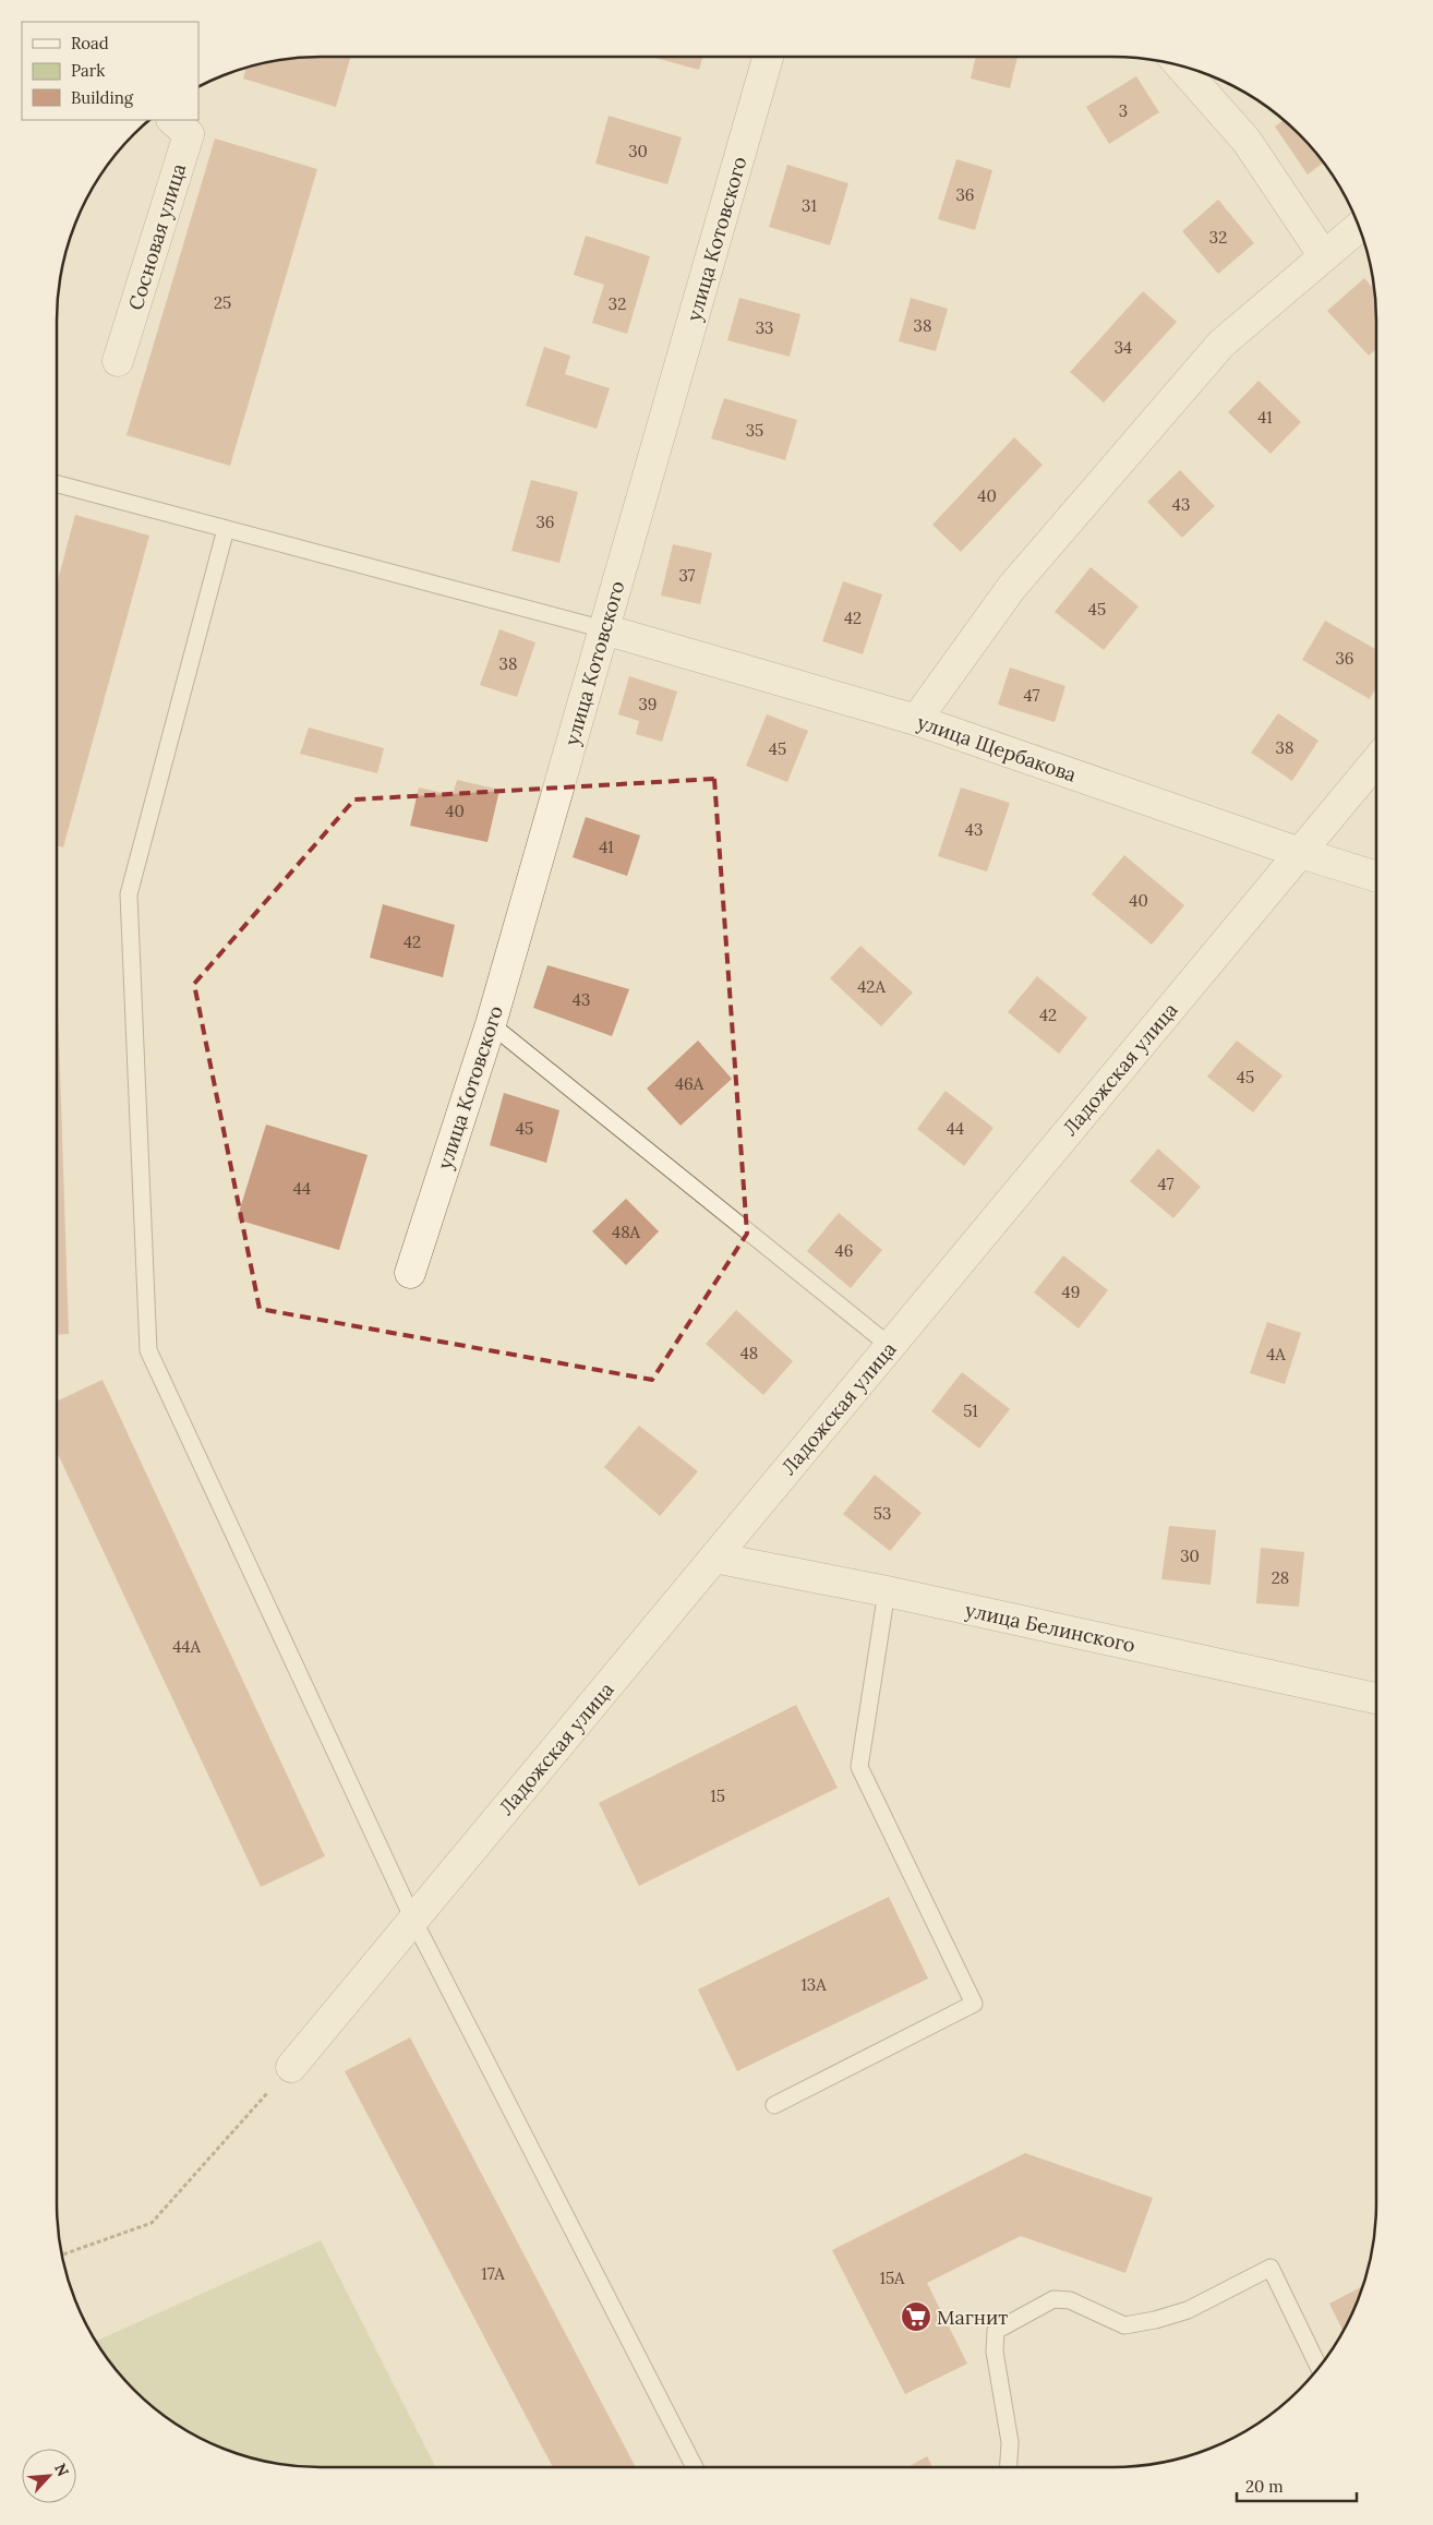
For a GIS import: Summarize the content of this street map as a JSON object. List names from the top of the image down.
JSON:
{
  "streets": {
    "street": [
      "Сосновая улица",
      "улица Котовского",
      "улица Щербакова",
      "Ладожская улица",
      "улица Белинского"
    ]
  },
  "crossings": [
    ["улица Котовского", "улица Щербакова"],
    ["улица Щербакова", "Ладожская улица"],
    ["Ладожская улица", "улица Белинского"]
  ],
  "places": {
    "supermarket": ["Магнит"]
  },
  "house_numbers": [
    "3",
    "30",
    "36",
    "31",
    "32",
    "25",
    "32",
    "38",
    "33",
    "34",
    "41",
    "35",
    "40",
    "43",
    "36",
    "37",
    "45",
    "42",
    "36",
    "38",
    "47",
    "39",
    "38",
    "45",
    "40",
    "43",
    "41",
    "40",
    "42",
    "42А",
    "43",
    "42",
    "45",
    "46А",
    "45",
    "44",
    "47",
    "44",
    "48А",
    "46",
    "49",
    "48",
    "4А",
    "51",
    "53",
    "30",
    "28",
    "44А",
    "15",
    "13А",
    "17А",
    "15А"
  ],
  "legend": ["Road", "Park", "Building"],
  "scale_bar": "20 m",
  "north": "top right"
}
